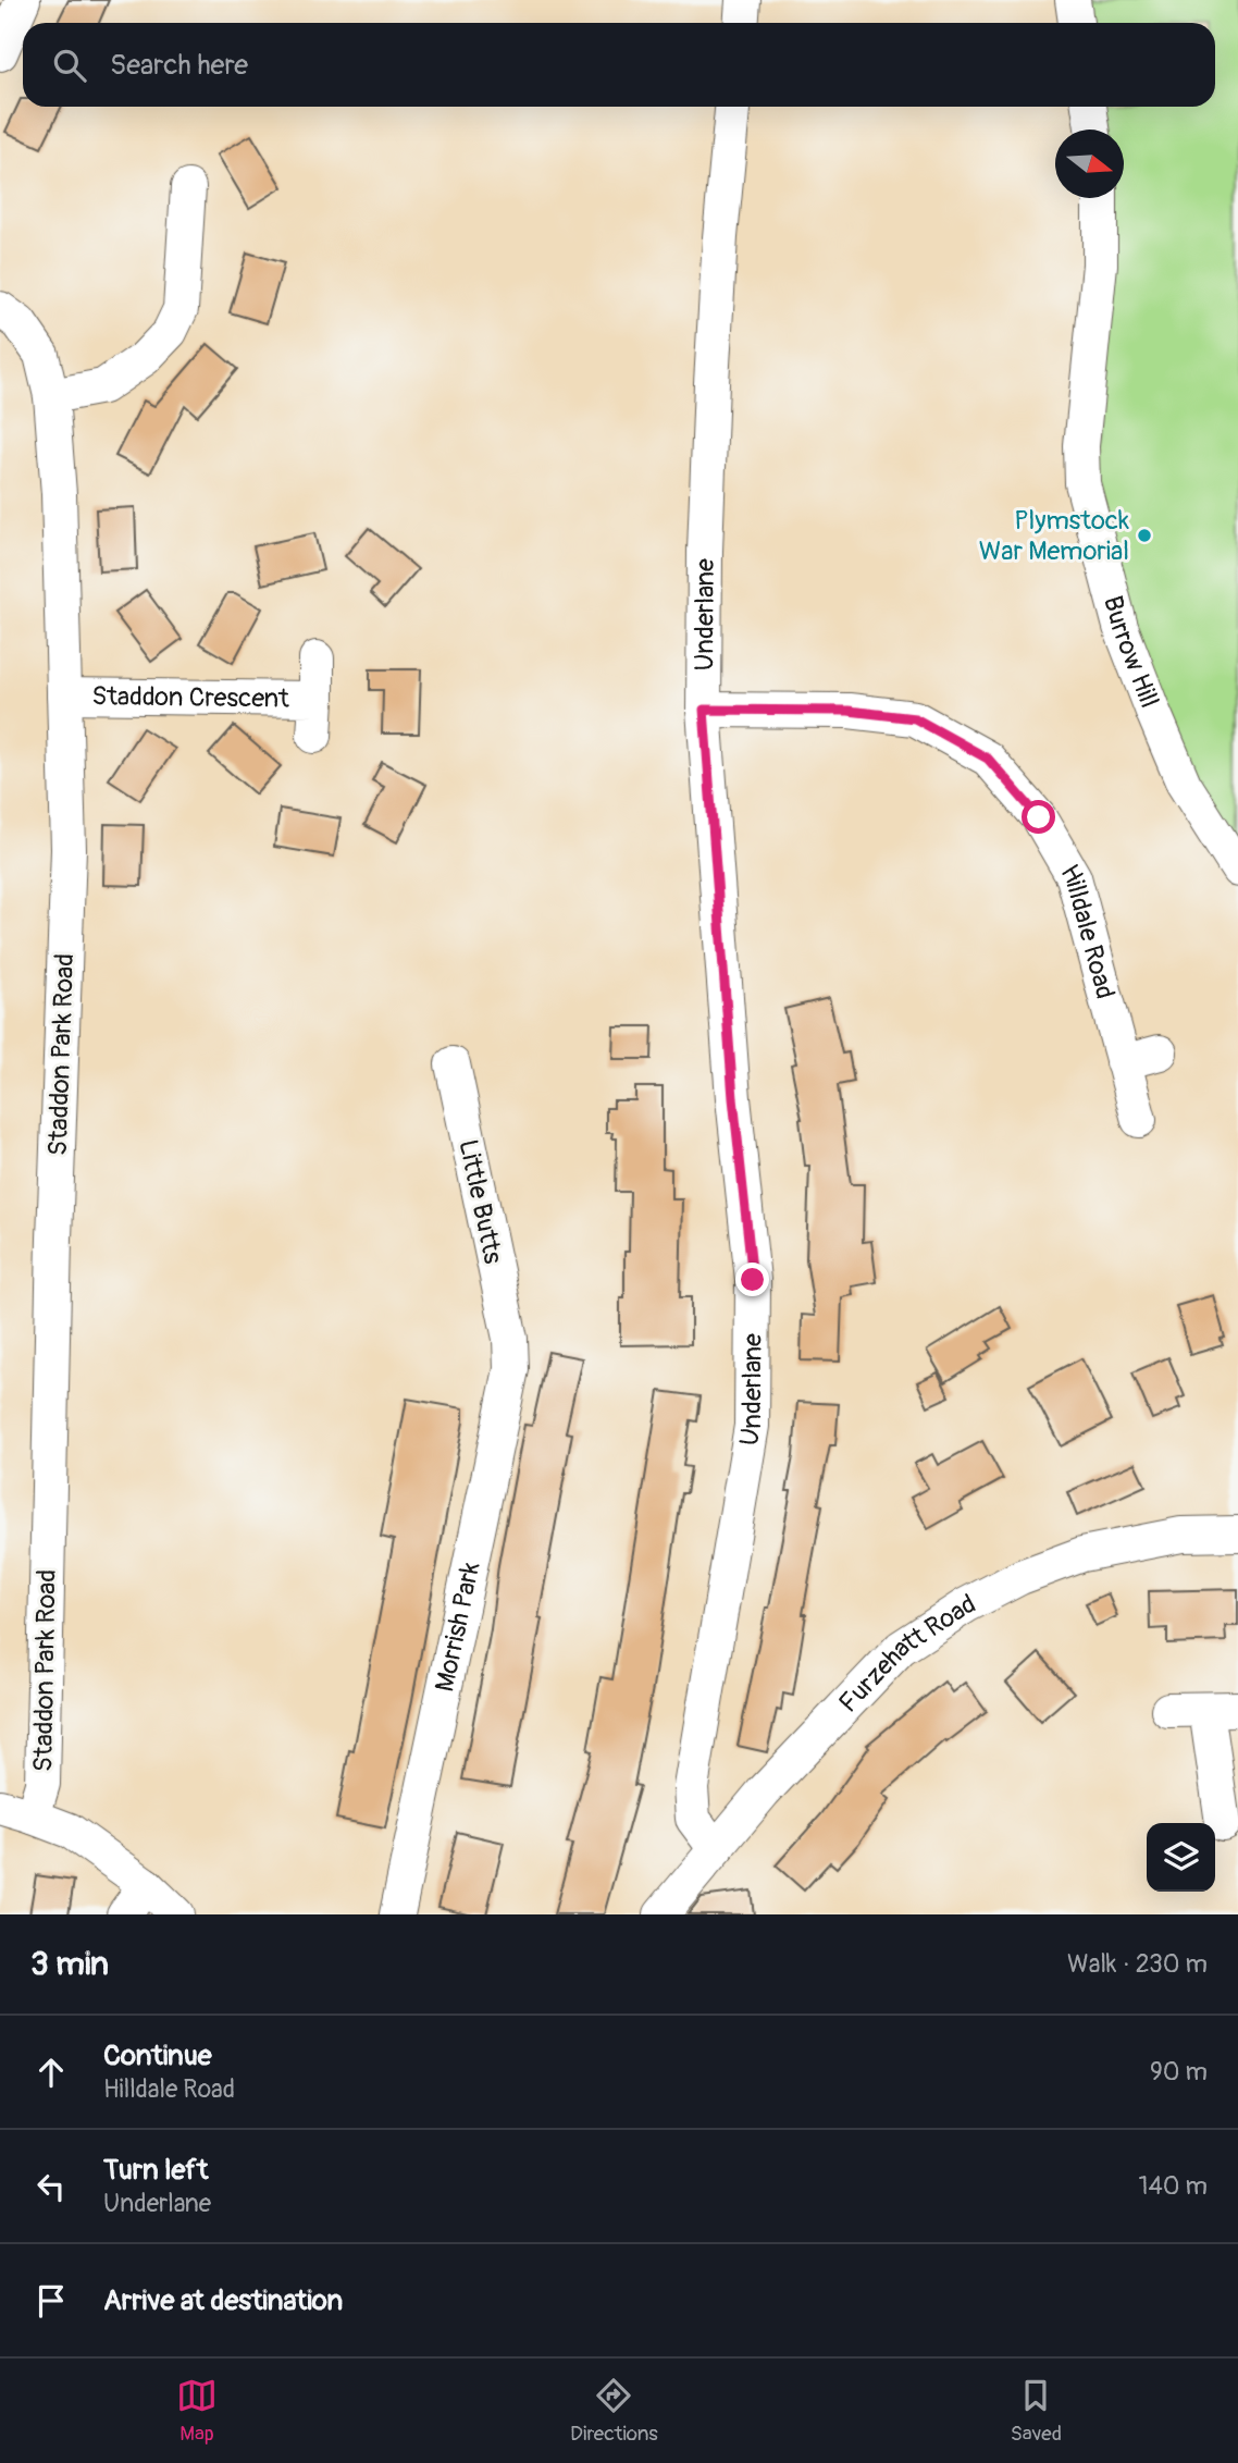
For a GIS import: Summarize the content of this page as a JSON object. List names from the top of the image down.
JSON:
{
  "streets": {
    "street": [
      "Underlane",
      "Burrow Hill",
      "Staddon Crescent",
      "Hilldale Road",
      "Staddon Park Road",
      "Little Butts",
      "Morrish Park",
      "Furzehatt Road"
    ]
  },
  "crossings": [
    ["Underlane", "Hilldale Road"],
    ["Underlane", "Furzehatt Road"],
    ["Staddon Crescent", "Staddon Park Road"],
    ["Little Butts", "Morrish Park"]
  ],
  "places": ["Plymstock War Memorial"],
  "north": "right",
  "page": {
    "search": "Search here",
    "heading": ["3 min", "Walk · 230 m"],
    "list": [
      ["Continue", "Hilldale Road", "90 m"],
      ["Turn left", "Underlane", "140 m"],
      "Arrive at destination"
    ],
    "nav": ["Map", "Directions", "Saved"]
  }
}
